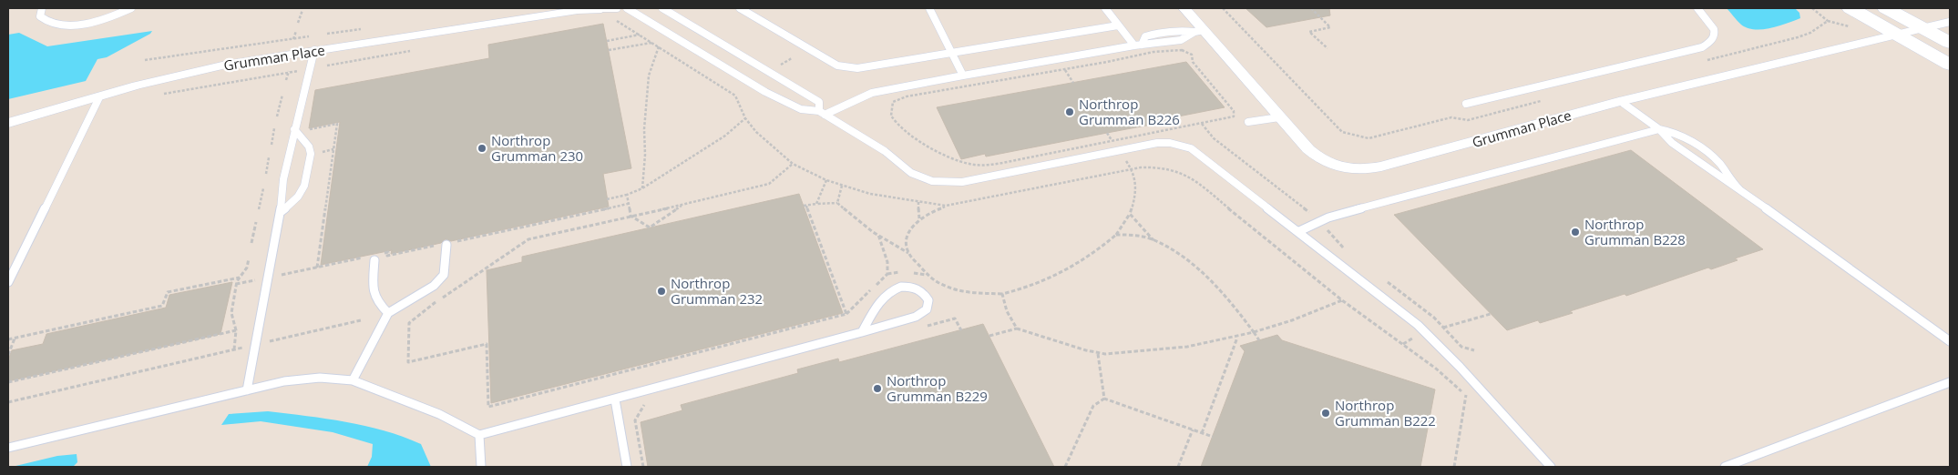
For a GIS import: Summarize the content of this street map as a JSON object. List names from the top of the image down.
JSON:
{
  "streets": {
    "street": ["Grumman Place"]
  },
  "places": [
    "Northrop Grumman B226",
    "Northrop Grumman 230",
    "Northrop Grumman B228",
    "Northrop Grumman 232",
    "Northrop Grumman B229",
    "Northrop Grumman B222"
  ]
}
